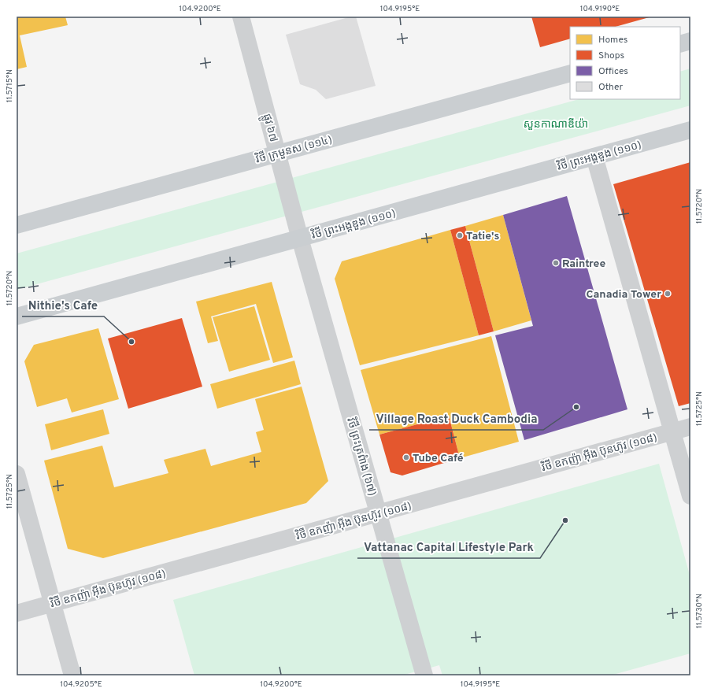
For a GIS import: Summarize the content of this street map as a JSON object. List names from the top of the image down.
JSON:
{
  "streets": {
    "main road": ["វិថី ក្រមួនស (១១៤)", "វិថី ព្រះអង្គឌួង (១១០)"],
    "street": ["ផ្លូវ ៦៧", "វិថី ឧកញ៉ា អ៊ីង ប៊ុនហ៊ូវ (១០៨)", "វិថី ព្រះត្រពំាង (៦៧)"]
  },
  "crossings": [
    ["ផ្លូវ ៦៧", "វិថី ក្រមួនស (១១៤)"],
    ["ផ្លូវ ៦៧", "វិថី ព្រះអង្គឌួង (១១០)"],
    ["ផ្លូវ ៦៧", "វិថី ព្រះត្រពំាង (៦៧)"],
    ["វិថី ព្រះអង្គឌួង (១១០)", "វិថី ព្រះត្រពំាង (៦៧)"],
    ["វិថី ឧកញ៉ា អ៊ីង ប៊ុនហ៊ូវ (១០៨)", "វិថី ព្រះត្រពំាង (៦៧)"]
  ],
  "parks": ["សួនកាណាឌីយ៉ា"],
  "places": [
    "Tatie's",
    "Raintree",
    "Canadia Tower",
    "Nithie's Cafe",
    "Village Roast Duck Cambodia",
    "Tube Café",
    "Vattanac Capital Lifestyle Park"
  ],
  "legend": [
    "Homes",
    "Shops",
    "Offices",
    "Other"
  ],
  "coordinates": [
    "104.9200°E",
    "104.9195°E",
    "104.9190°E",
    "11.5715°N",
    "11.5720°N",
    "11.5725°N",
    "11.5730°N",
    "104.9205°E"
  ]
}
